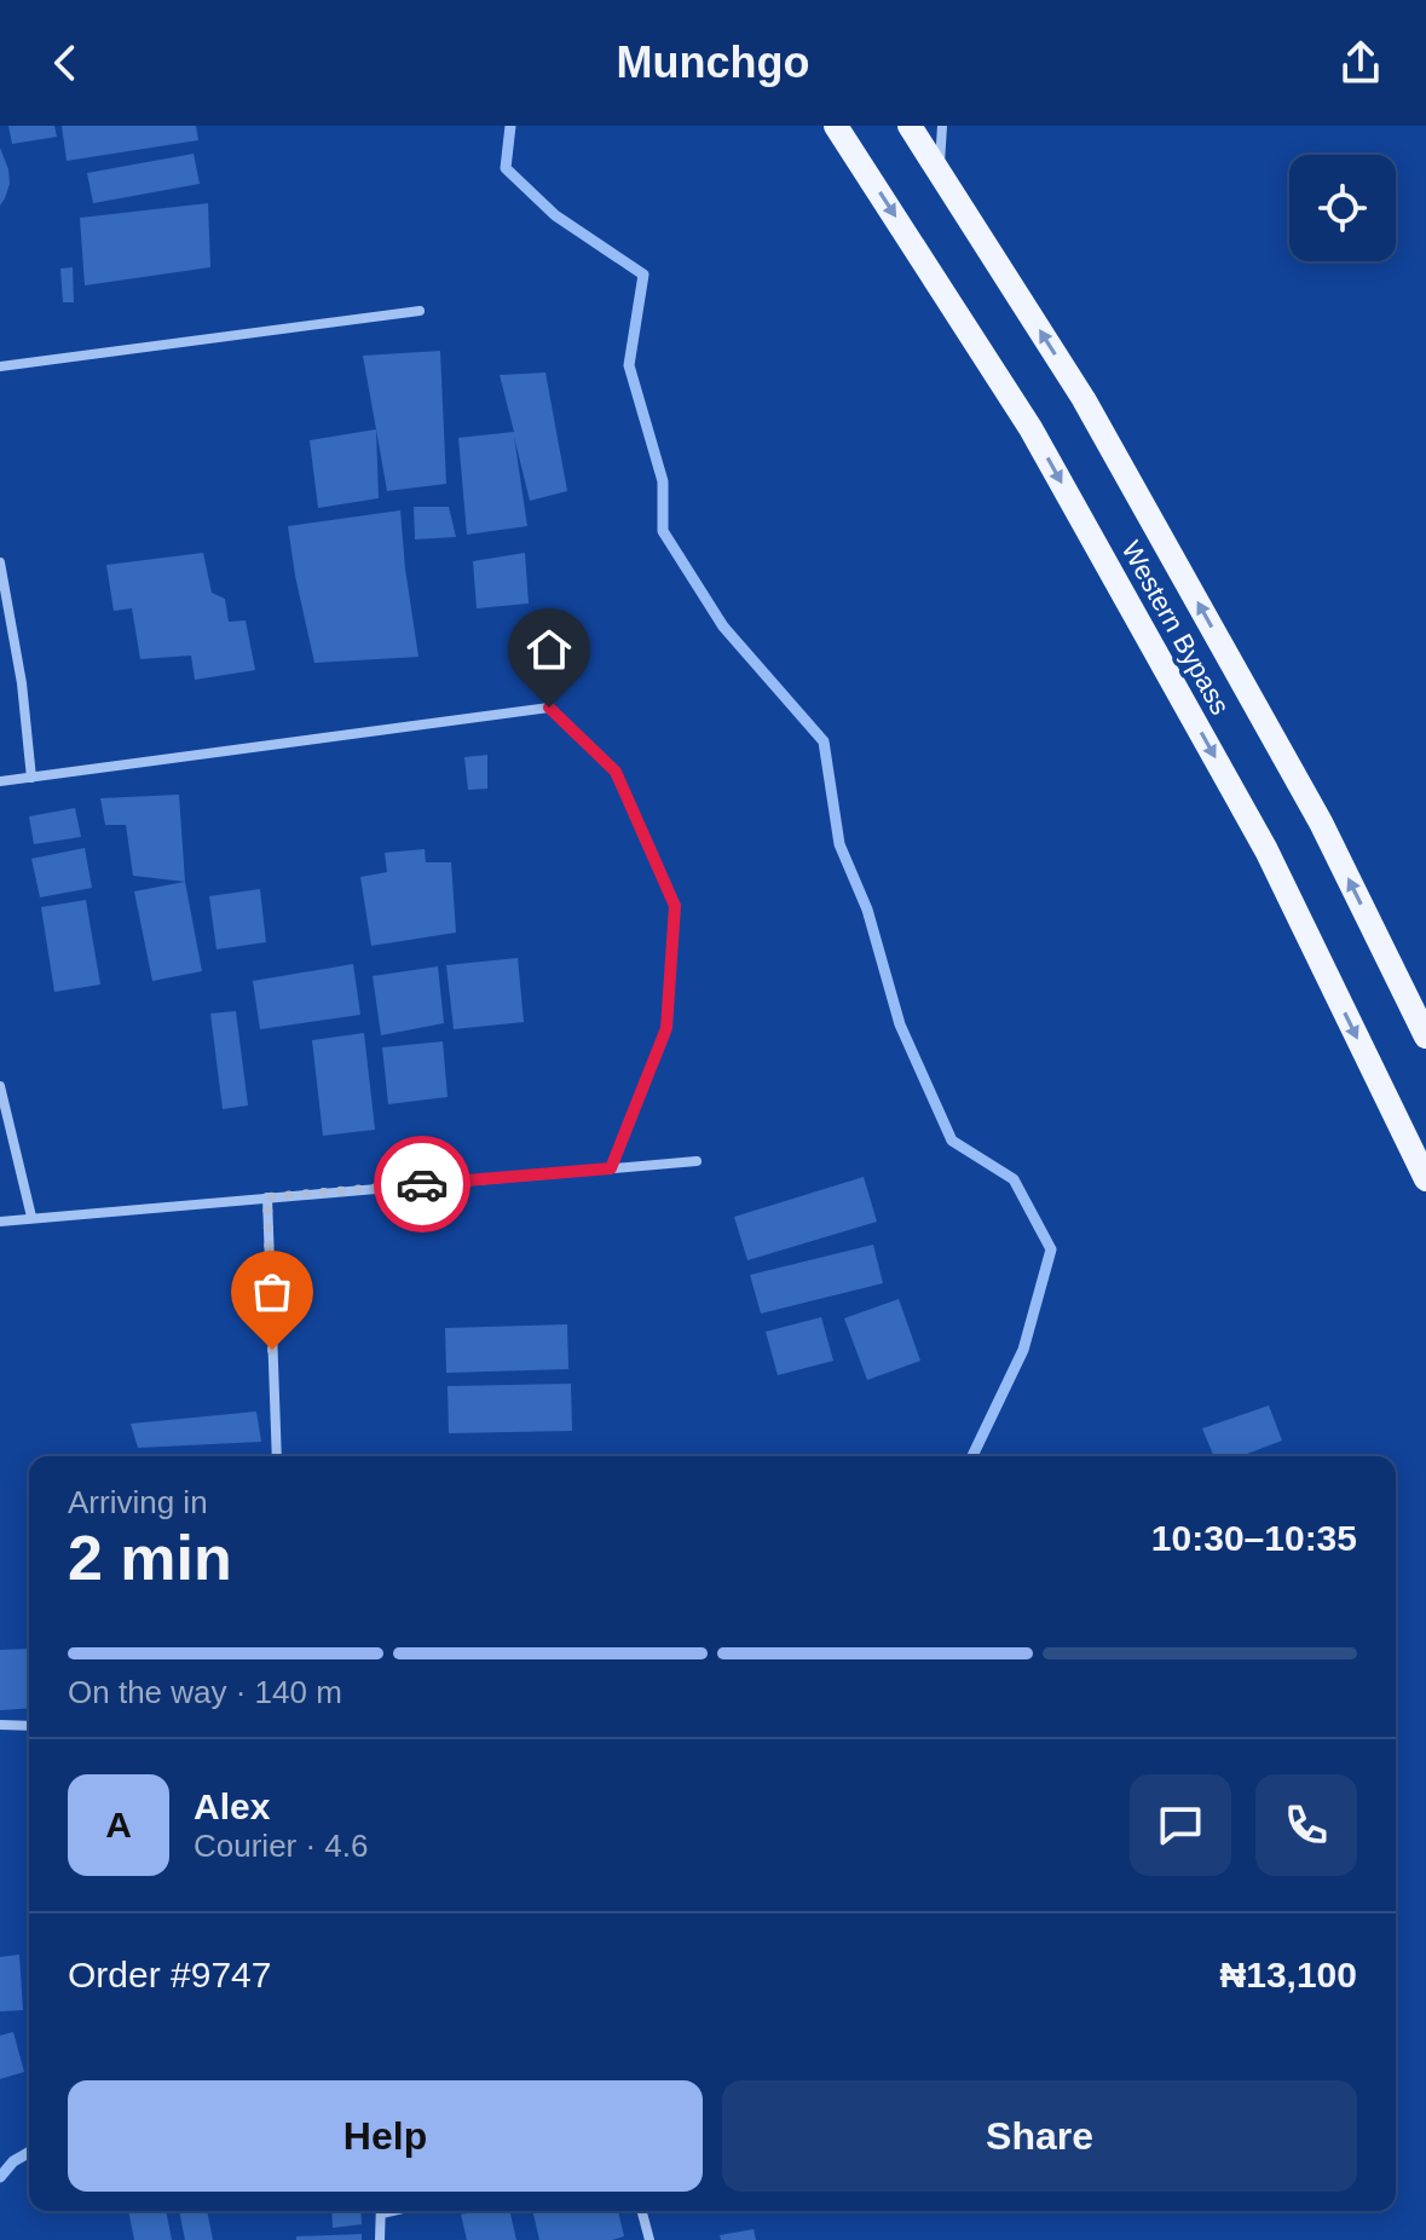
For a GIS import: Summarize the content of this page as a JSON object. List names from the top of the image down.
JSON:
{
  "streets": {
    "main road": ["Western Bypass"]
  },
  "page": {
    "header": "Munchgo",
    "heading": ["2 min", "Arriving in", "10:30–10:35"],
    "panel": [
      "Alex",
      "Courier · 4.6",
      "Order #9747",
      "₦13,100"
    ],
    "bar": "On the way · 140 m",
    "round": "A",
    "buttons": ["Help", "Share"]
  }
}
